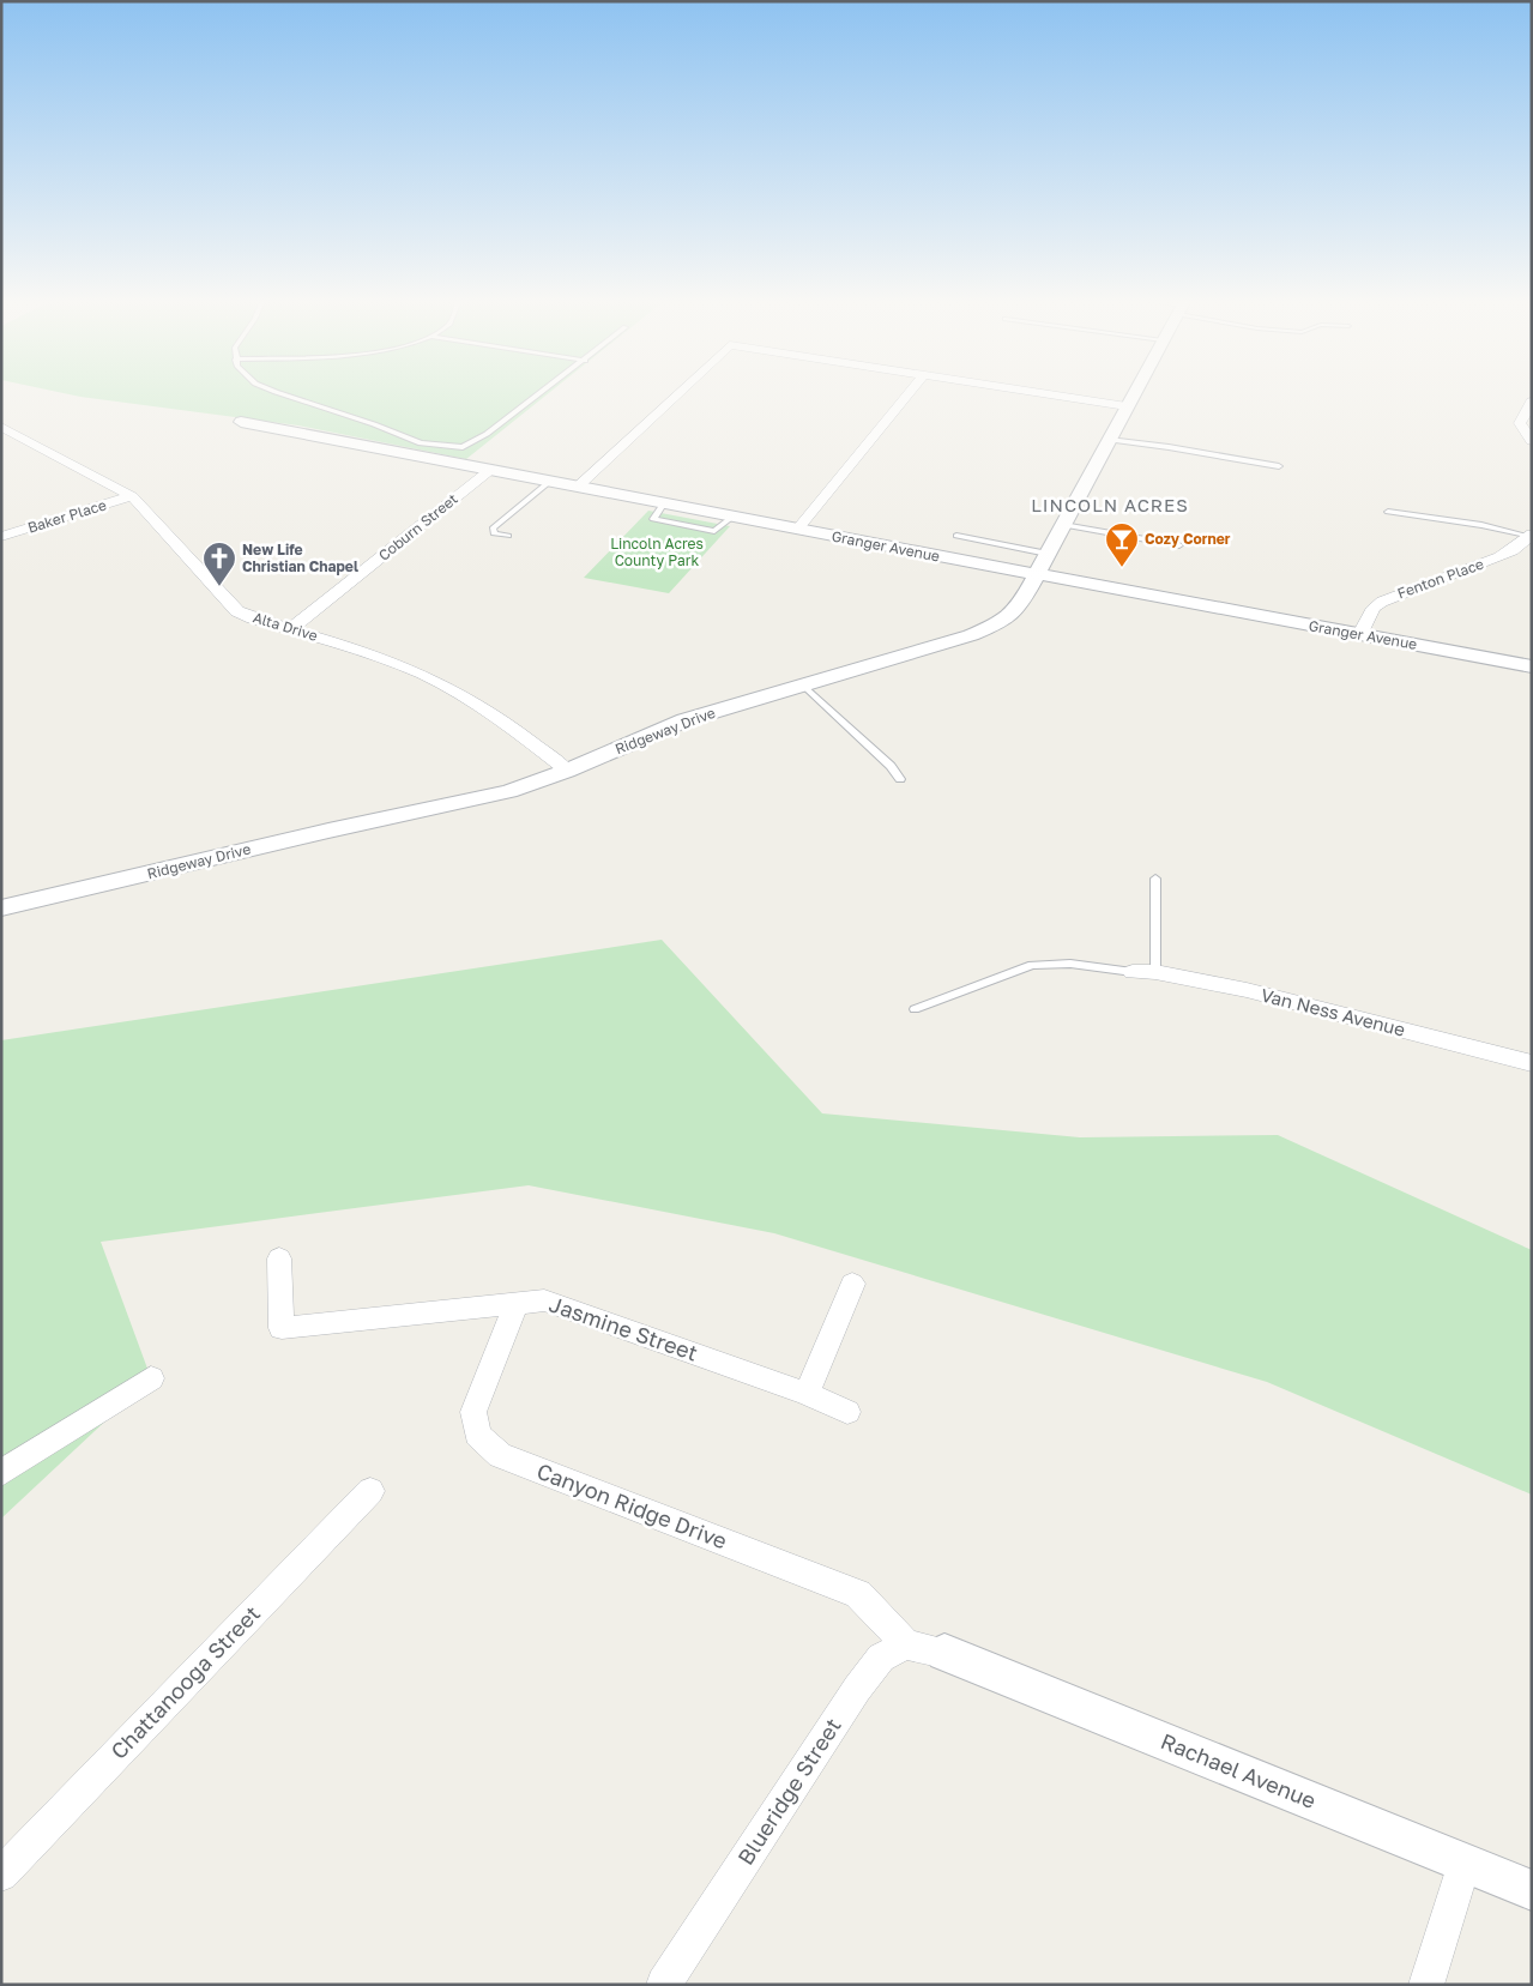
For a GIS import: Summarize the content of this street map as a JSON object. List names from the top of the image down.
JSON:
{
  "streets": {
    "street": [
      "Baker Place",
      "Coburn Street",
      "Granger Avenue",
      "Fenton Place",
      "Alta Drive",
      "Ridgeway Drive",
      "Van Ness Avenue",
      "Jasmine Street",
      "Canyon Ridge Drive",
      "Chattanooga Street",
      "Rachael Avenue",
      "Blueridge Street"
    ]
  },
  "crossings": [
    ["Baker Place", "Alta Drive"],
    ["Coburn Street", "Granger Avenue"],
    ["Coburn Street", "Alta Drive"],
    ["Granger Avenue", "Fenton Place"],
    ["Granger Avenue", "Ridgeway Drive"],
    ["Alta Drive", "Ridgeway Drive"],
    ["Jasmine Street", "Canyon Ridge Drive"],
    ["Canyon Ridge Drive", "Blueridge Street"]
  ],
  "districts": ["LINCOLN ACRES"],
  "parks": ["Lincoln Acres County Park"],
  "places": {
    "bar": ["Cozy Corner"],
    "church": ["New Life Christian Chapel"]
  }
}
